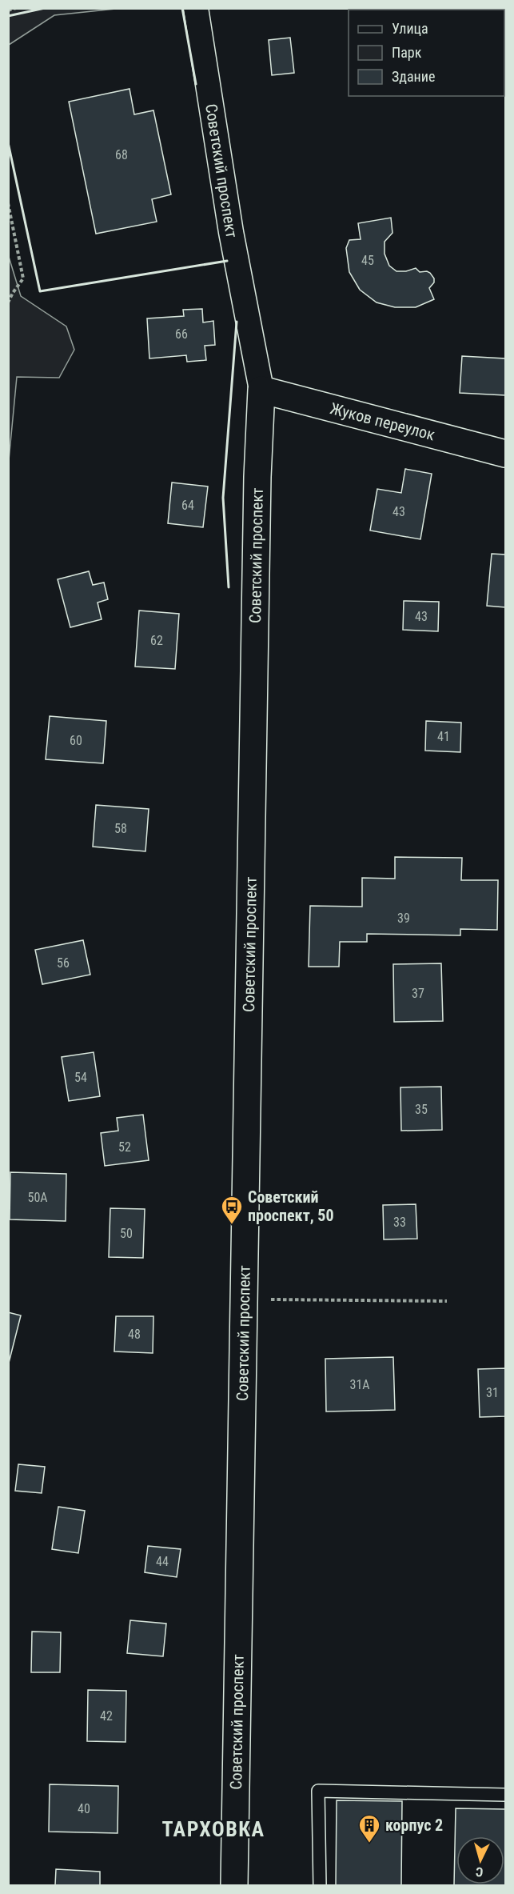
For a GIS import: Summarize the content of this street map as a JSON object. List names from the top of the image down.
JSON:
{
  "streets": {
    "street": ["Советский проспект", "Жуков переулок"]
  },
  "crossings": [
    ["Советский проспект", "Жуков переулок"]
  ],
  "districts": ["ТАРХОВКА"],
  "places": {
    "bus stop": ["Советский проспект, 50"],
    "building": ["корпус 2"]
  },
  "house_numbers": [
    "68",
    "45",
    "66",
    "64",
    "43",
    "43",
    "62",
    "41",
    "60",
    "58",
    "39",
    "56",
    "37",
    "54",
    "35",
    "52",
    "50А",
    "33",
    "50",
    "48",
    "31А",
    "31",
    "44",
    "42",
    "40"
  ],
  "legend": ["Улица", "Парк", "Здание"],
  "north": "bottom"
}
